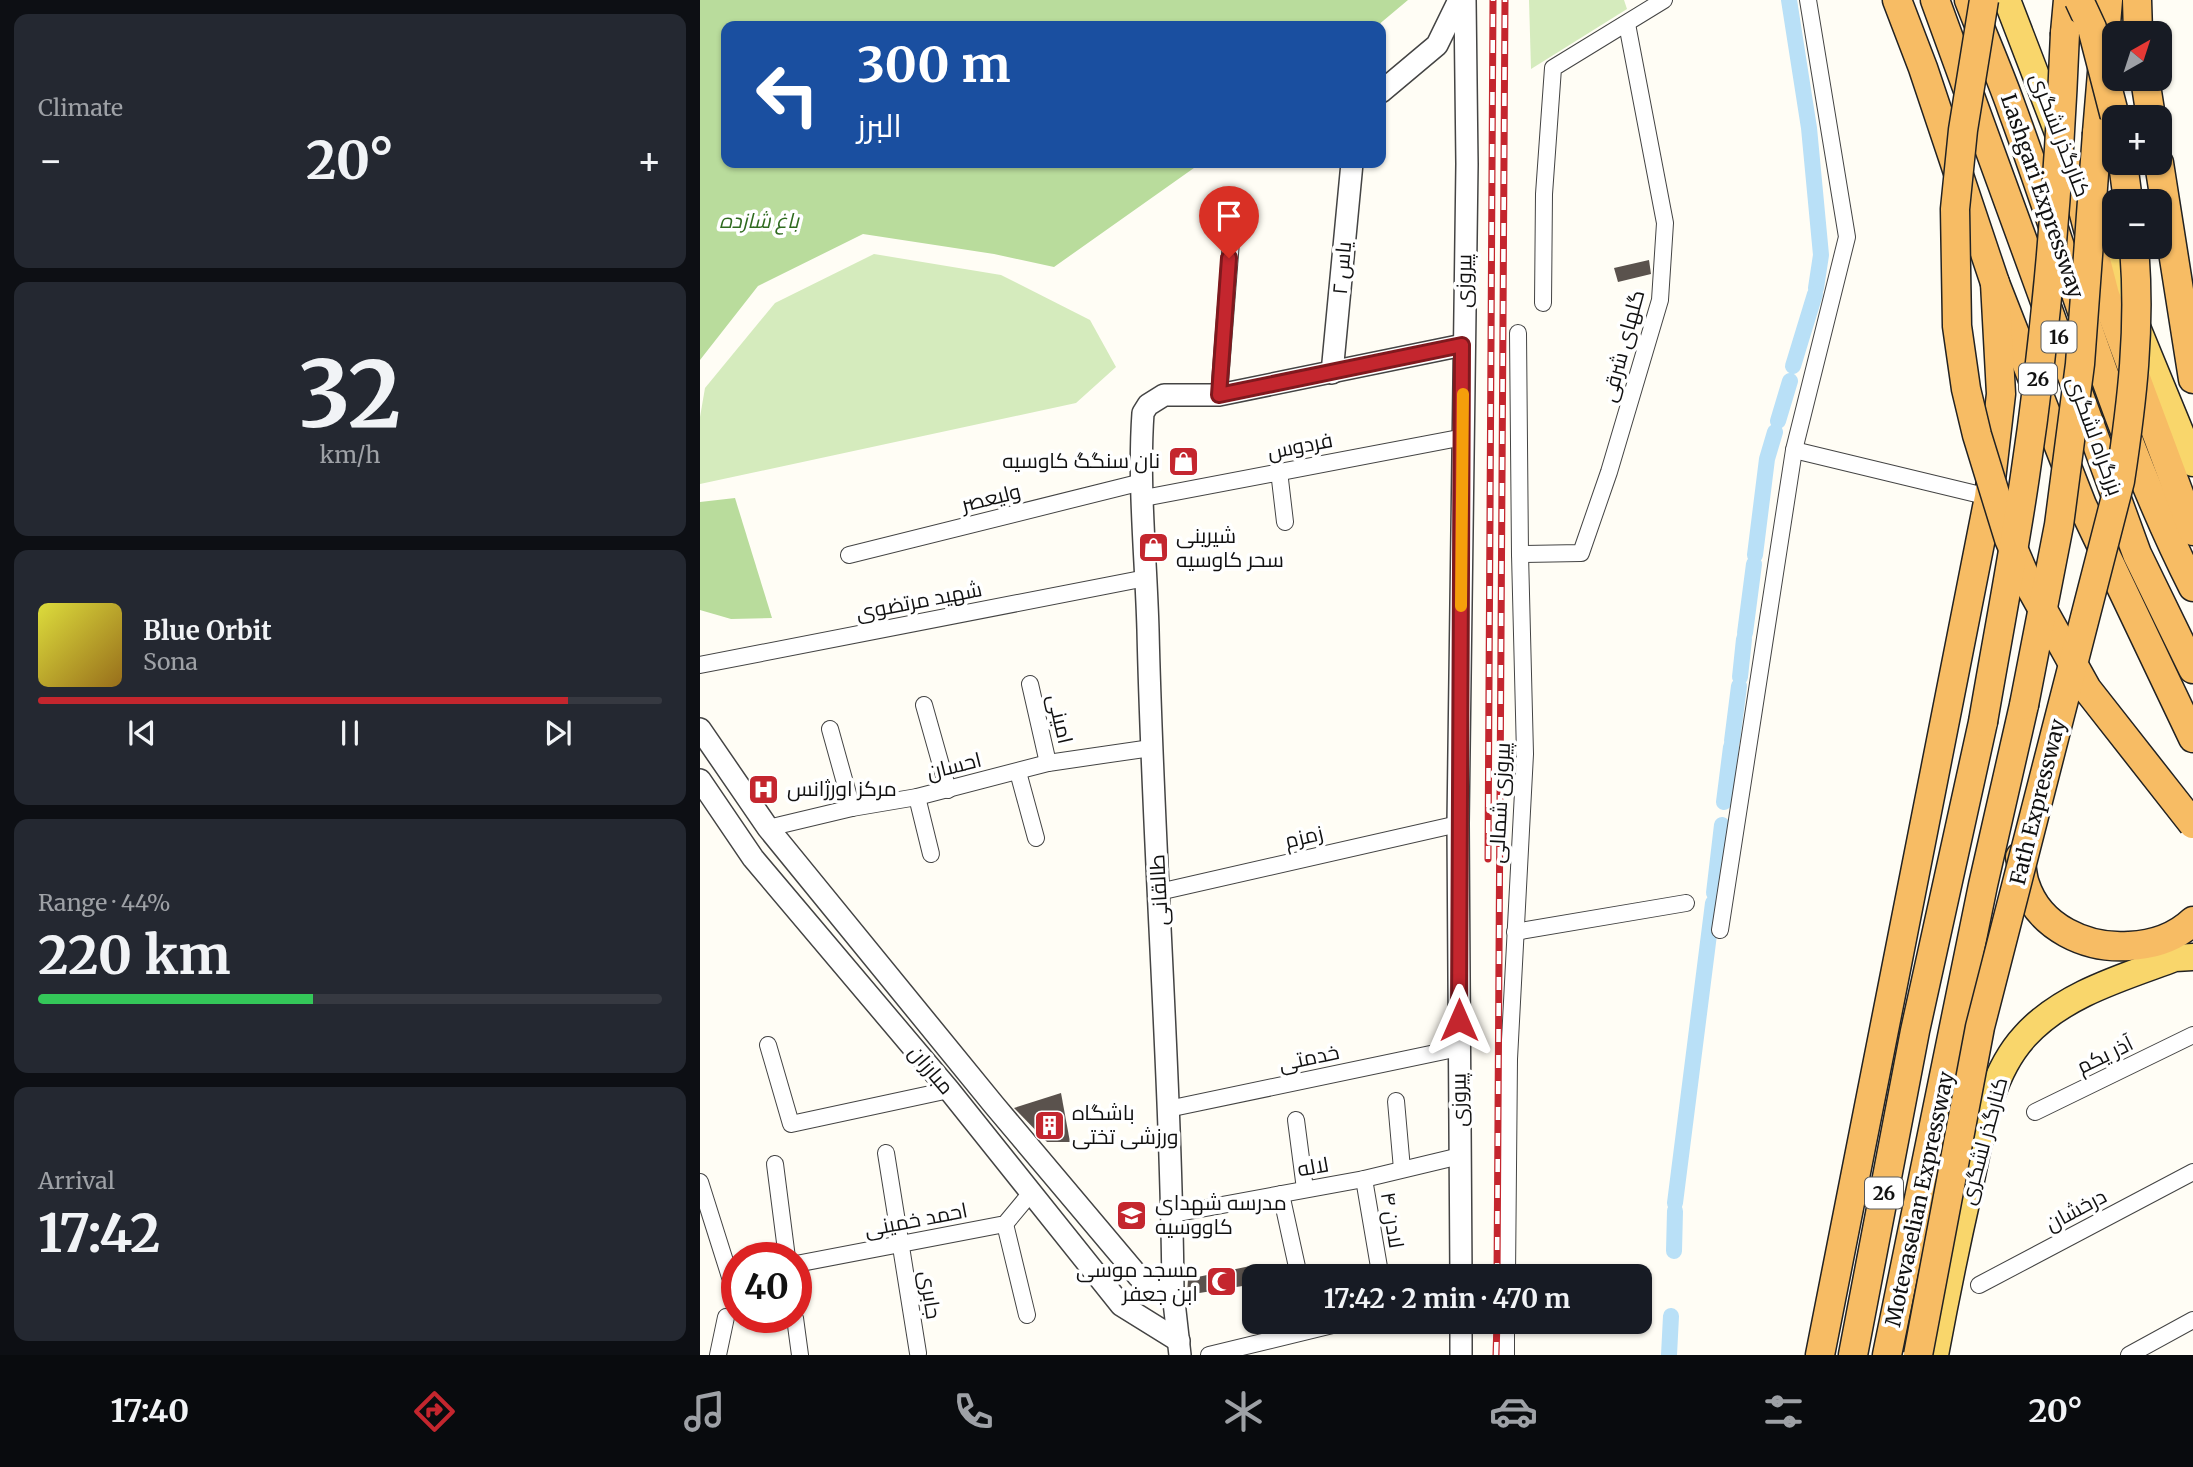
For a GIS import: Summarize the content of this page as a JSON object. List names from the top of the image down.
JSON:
{
  "streets": {
    "highway": [
      "Lashgari Expressway",
      "16",
      "26",
      "بزرگراه لشگری",
      "Fath Expressway"
    ],
    "main road": ["کنارگذر لشگری"],
    "street": [
      "یاس ۲",
      "پیروزی",
      "گلهای شرقی",
      "فردوس",
      "ولیعصر",
      "شهید مرتضوی",
      "امینی",
      "احسان",
      "پیروزی شمالی",
      "زمزم",
      "طالقانی",
      "آذر یکم",
      "خدمتی",
      "مبارزان",
      "لاله",
      "درخشان",
      "احمد خمینی",
      "لادن ۴",
      "جابری"
    ]
  },
  "crossings": [
    ["پیروزی", "فردوس"],
    ["پیروزی", "زمزم"],
    ["پیروزی", "خدمتی"],
    ["پیروزی", "لاله"],
    ["گلهای شرقی", "پیروزی شمالی"],
    ["فردوس", "ولیعصر"],
    ["فردوس", "طالقانی"],
    ["ولیعصر", "طالقانی"],
    ["شهید مرتضوی", "طالقانی"],
    ["امینی", "احسان"],
    ["احسان", "طالقانی"],
    ["احسان", "مبارزان"],
    ["زمزم", "طالقانی"],
    ["طالقانی", "خدمتی"],
    ["طالقانی", "مبارزان"],
    ["طالقانی", "لاله"],
    ["لاله", "لادن ۴"],
    ["احمد خمینی", "جابری"]
  ],
  "parks": ["باغ شازده"],
  "places": {
    "shop": ["نان سنگگ کاوسیه", "شیرینی سحر کاوسیه"],
    "hospital": ["مرکز اورژانس"],
    "building": ["باشگاه ورزشی تختی"],
    "school or university": ["مدرسه شهدای کاووسیه"],
    "mosque": ["مسجد موسی ابن جعفر"]
  },
  "north": "top right",
  "page": {
    "tile": [
      "Climate",
      ["32", "km/h"],
      ["Range · 44%", "220 km"],
      ["Arrival", "17:42"]
    ],
    "map_buttons": ["+", "−"],
    "turn": ["300 m", "البرز"],
    "heat": ["−", "20°", "+"],
    "song": ["Blue Orbit", "Sona"],
    "limit": "40",
    "trip": "17:42 · 2 min · 470 m",
    "tabs": ["17:40", "20°"]
  }
}
